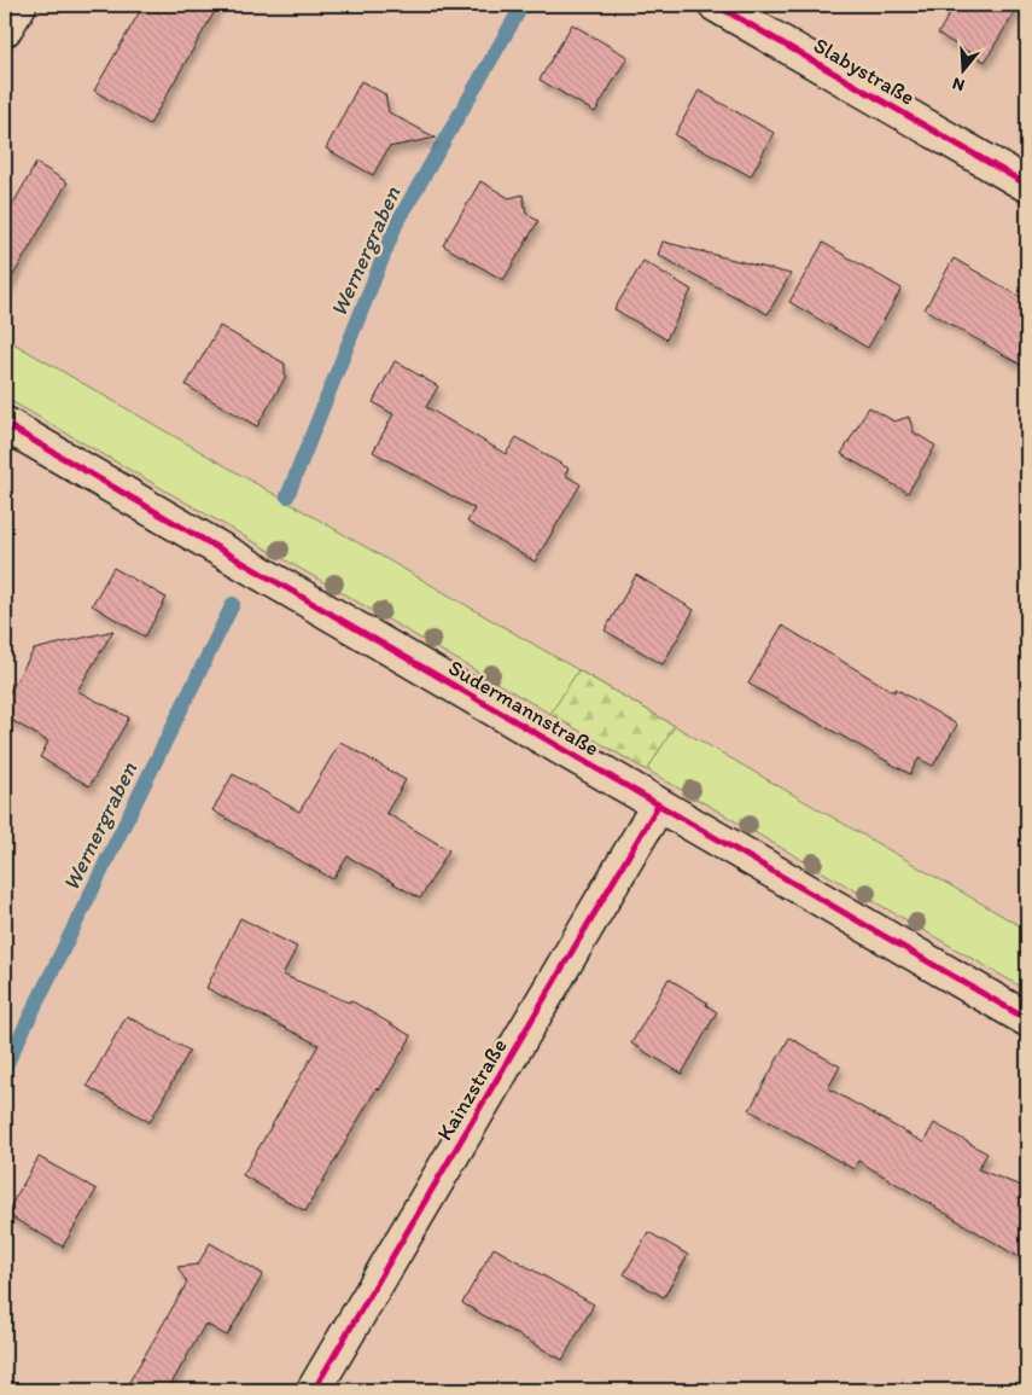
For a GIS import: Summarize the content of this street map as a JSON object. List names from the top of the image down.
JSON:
{
  "streets": {
    "street": ["Slabystraße", "Sudermannstraße", "Kainzstraße"]
  },
  "crossings": [
    ["Sudermannstraße", "Kainzstraße"]
  ],
  "water": ["Wernergraben"],
  "north": "bottom"
}
